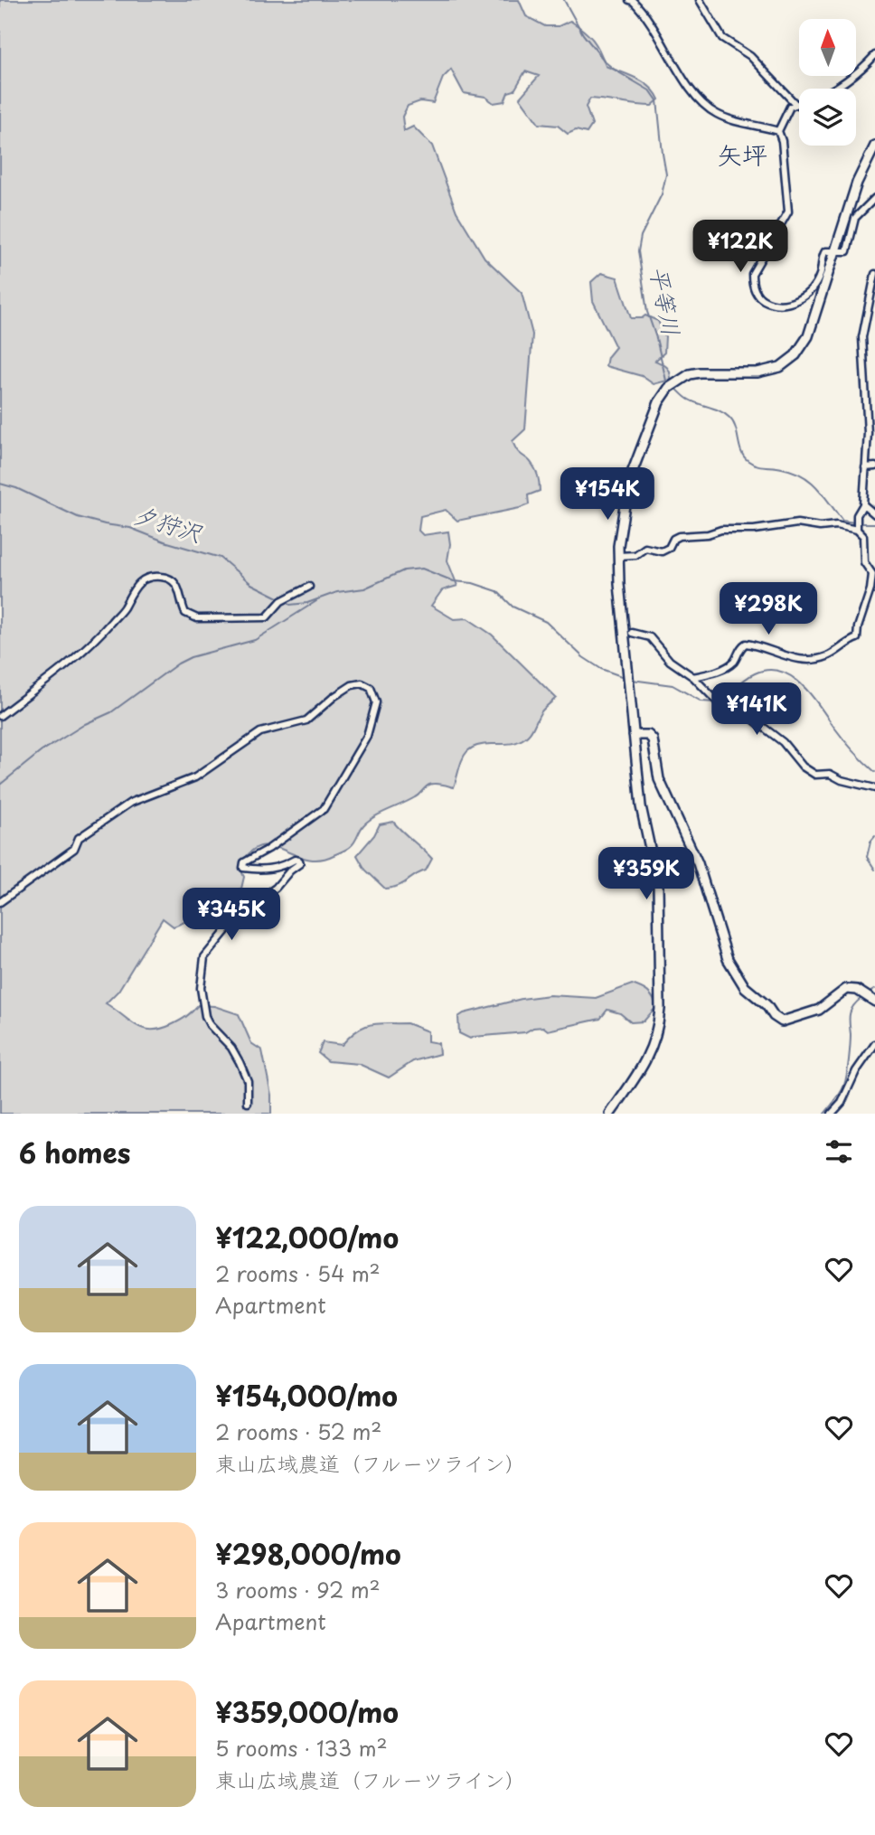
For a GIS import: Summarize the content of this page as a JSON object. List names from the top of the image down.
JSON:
{
  "districts": ["矢坪"],
  "water": ["平等川", "夕狩沢"],
  "north": "top",
  "page": {
    "price": [
      "¥122K",
      "¥154K",
      "¥298K",
      "¥141K",
      "¥359K",
      "¥345K"
    ],
    "heading": "6 homes",
    "list": [
      {
        "name": "¥122,000/mo",
        "note": "2 rooms · 54 m² · Apartment"
      },
      {
        "name": "¥154,000/mo",
        "note": "2 rooms · 52 m² · 東山広域農道（フルーツライン）"
      },
      {
        "name": "¥298,000/mo",
        "note": "3 rooms · 92 m² · Apartment"
      },
      {
        "name": "¥359,000/mo",
        "note": "5 rooms · 133 m² · 東山広域農道（フルーツライン）"
      }
    ]
  }
}
